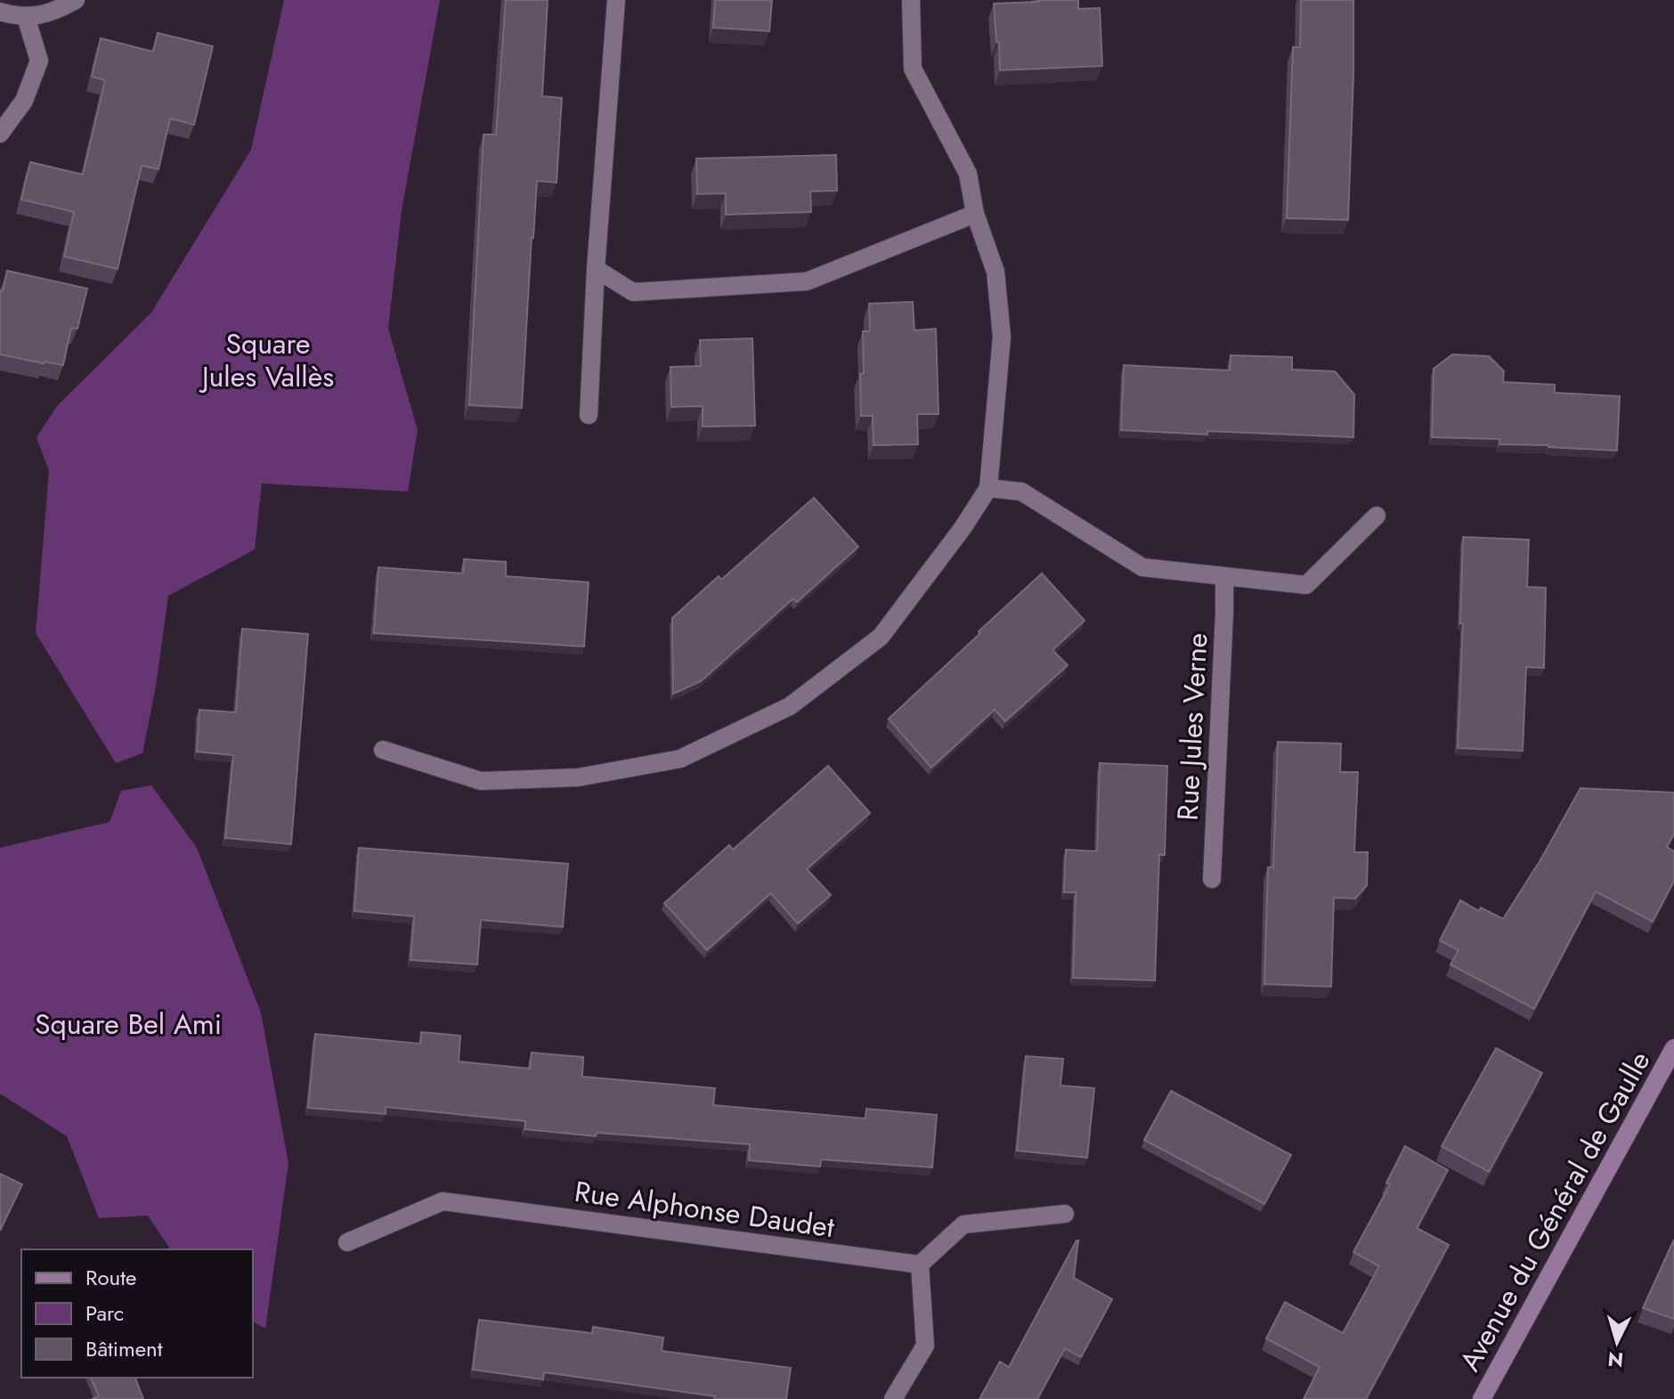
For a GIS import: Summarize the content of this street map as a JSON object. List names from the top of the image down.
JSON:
{
  "streets": {
    "main road": ["Avenue du Général de Gaulle"],
    "street": ["Rue Jules Verne", "Rue Alphonse Daudet"]
  },
  "parks": ["Square Jules Vallès", "Square Bel Ami"],
  "legend": ["Route", "Parc", "Bâtiment"],
  "north": "bottom"
}
